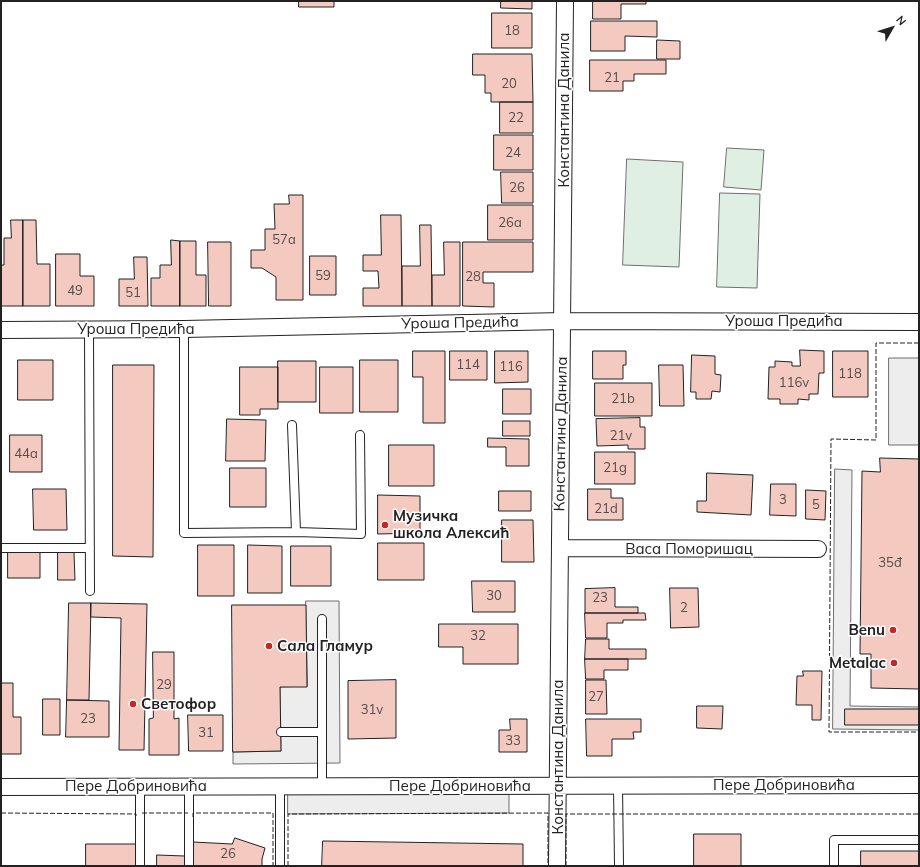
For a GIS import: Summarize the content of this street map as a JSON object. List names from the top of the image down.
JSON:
{
  "streets": {
    "street": [
      "Константина Данила",
      "Уроша Предића",
      "Васа Поморишац",
      "Пере Добриновића"
    ]
  },
  "crossings": [
    ["Константина Данила", "Уроша Предића"],
    ["Константина Данила", "Васа Поморишац"],
    ["Константина Данила", "Пере Добриновића"]
  ],
  "places": [
    "Музичка школа Алексић",
    "Benu",
    "Сала Гламур",
    "Metalac",
    "Светофор"
  ],
  "house_numbers": [
    "18",
    "21",
    "20",
    "22",
    "24",
    "26",
    "26a",
    "57a",
    "59",
    "28",
    "49",
    "51",
    "114",
    "116",
    "118",
    "116v",
    "21b",
    "21v",
    "44a",
    "21g",
    "3",
    "5",
    "21d",
    "35đ",
    "30",
    "23",
    "2",
    "32",
    "29",
    "27",
    "31v",
    "23",
    "31",
    "33",
    "26"
  ],
  "north": "top right"
}
